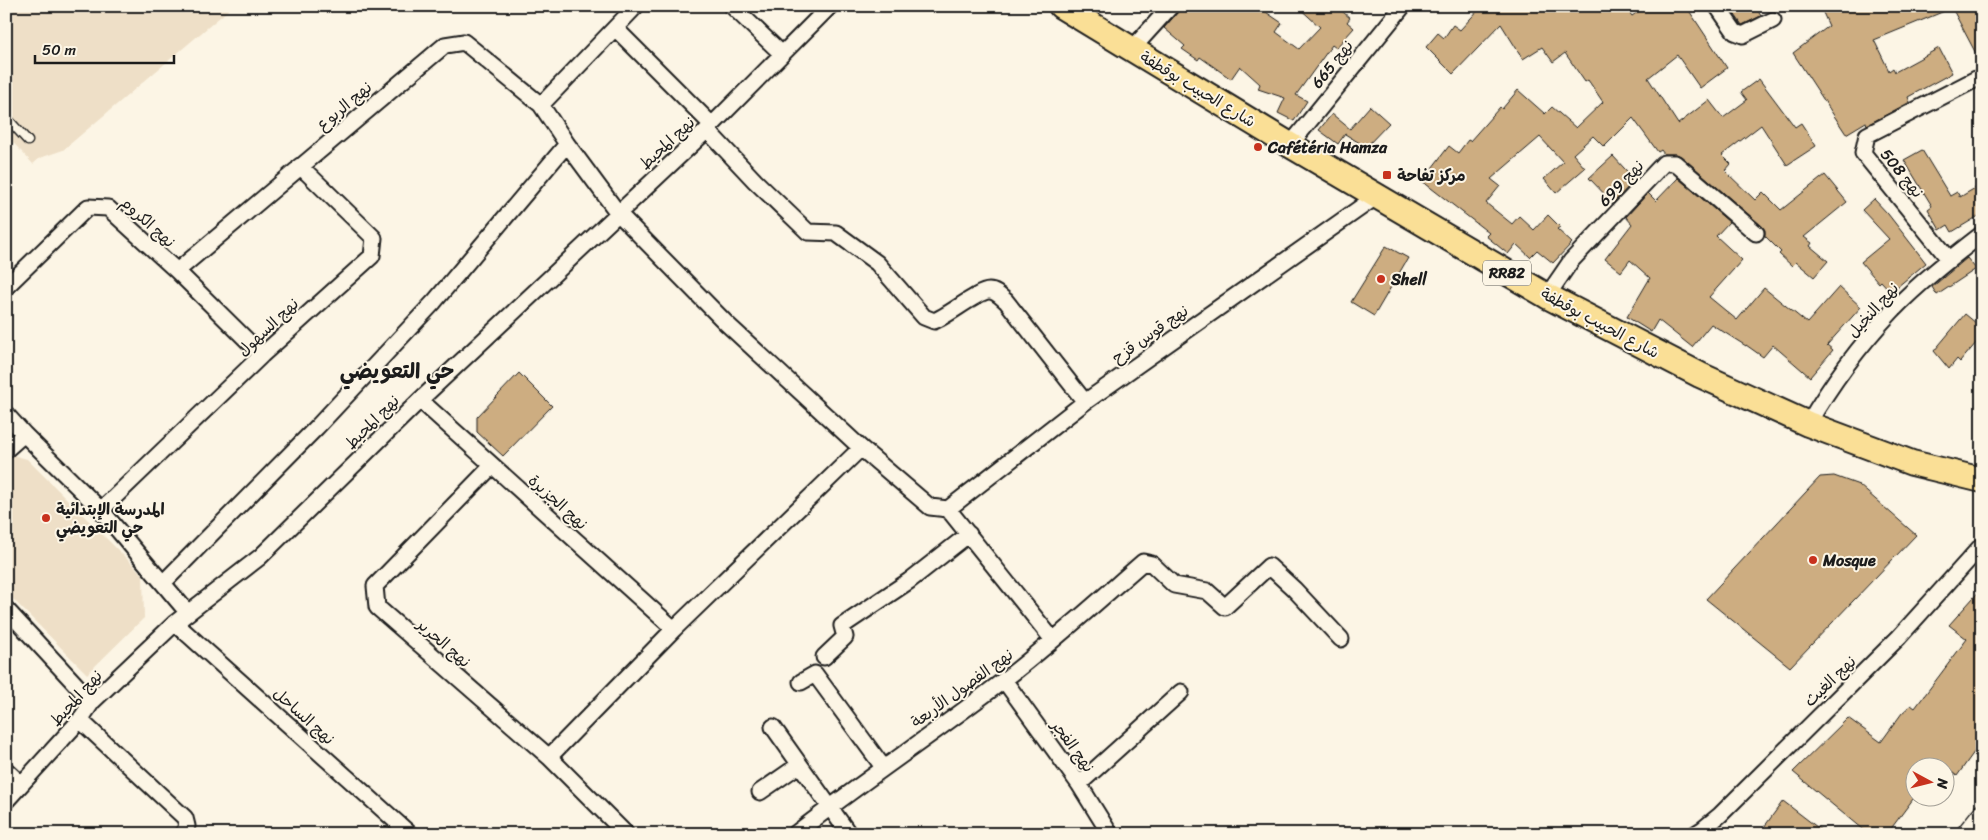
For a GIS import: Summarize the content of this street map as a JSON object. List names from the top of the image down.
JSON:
{
  "streets": {
    "main road": ["شارع الحبيب بوقطفة", "RR82"],
    "street": [
      "نهج 665",
      "نهج الربوع",
      "نهج المحيط",
      "نهج 508",
      "نهج 699",
      "نهج الكروم",
      "نهج النخيل",
      "نهج السهول",
      "نهج قوس قزح",
      "نهج الجزيرة",
      "نهج الحرير",
      "نهج الغيث",
      "نهج الفصول الأربعة",
      "نهج الساحل",
      "نهج الفجر"
    ]
  },
  "crossings": [
    ["نهج 665", "شارع الحبيب بوقطفة"],
    ["شارع الحبيب بوقطفة", "نهج 699"],
    ["شارع الحبيب بوقطفة", "نهج النخيل"],
    ["شارع الحبيب بوقطفة", "نهج قوس قزح"],
    ["نهج الربوع", "نهج المحيط"],
    ["نهج الربوع", "نهج الكروم"],
    ["نهج الربوع", "نهج السهول"],
    ["نهج الربوع", "نهج قوس قزح"],
    ["نهج المحيط", "نهج الجزيرة"],
    ["نهج المحيط", "نهج الساحل"],
    ["نهج 508", "نهج النخيل"],
    ["نهج الكروم", "نهج السهول"],
    ["نهج الجزيرة", "نهج الحرير"],
    ["نهج الفصول الأربعة", "نهج الفجر"]
  ],
  "districts": ["حي التعويضي"],
  "places": {
    "other": [
      "Cafétéria Hamza",
      "Shell",
      "المدرسة الإبتدائية حي التعويضي",
      "Mosque"
    ],
    "transit": ["مركز تفاحة"]
  },
  "scale_bar": "50 m",
  "north": "right"
}
